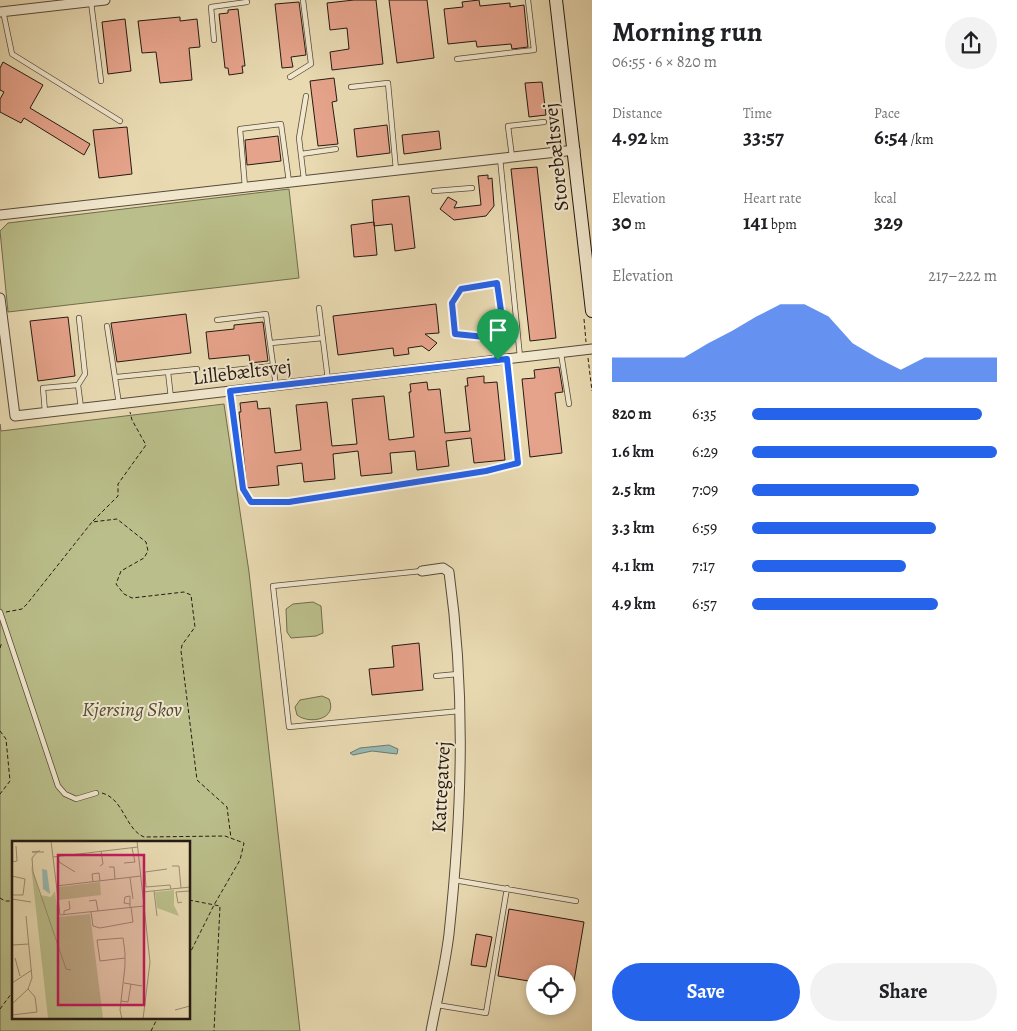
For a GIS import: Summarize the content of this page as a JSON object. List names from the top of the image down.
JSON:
{
  "streets": {
    "street": ["Storebæltsvej", "Lillebæltsvej", "Kattegatvej"]
  },
  "parks": ["Kjersing Skov"],
  "page": {
    "heading": ["Morning run", "06:55 · 6 × 820 m"],
    "stats": [
      ["Distance", "4.92 km"],
      ["Time", "33:57"],
      ["Pace", "6:54 /km"],
      ["Elevation", "30 m"],
      ["Heart rate", "141 bpm"],
      ["kcal", "329"]
    ],
    "chart": ["Elevation", "217–222 m"],
    "list": [
      {
        "name": "820 m",
        "note": "6:35"
      },
      {
        "name": "1.6 km",
        "note": "6:29"
      },
      {
        "name": "2.5 km",
        "note": "7:09"
      },
      {
        "name": "3.3 km",
        "note": "6:59"
      },
      {
        "name": "4.1 km",
        "note": "7:17"
      },
      {
        "name": "4.9 km",
        "note": "6:57"
      }
    ],
    "buttons": ["Save", "Share"]
  }
}
